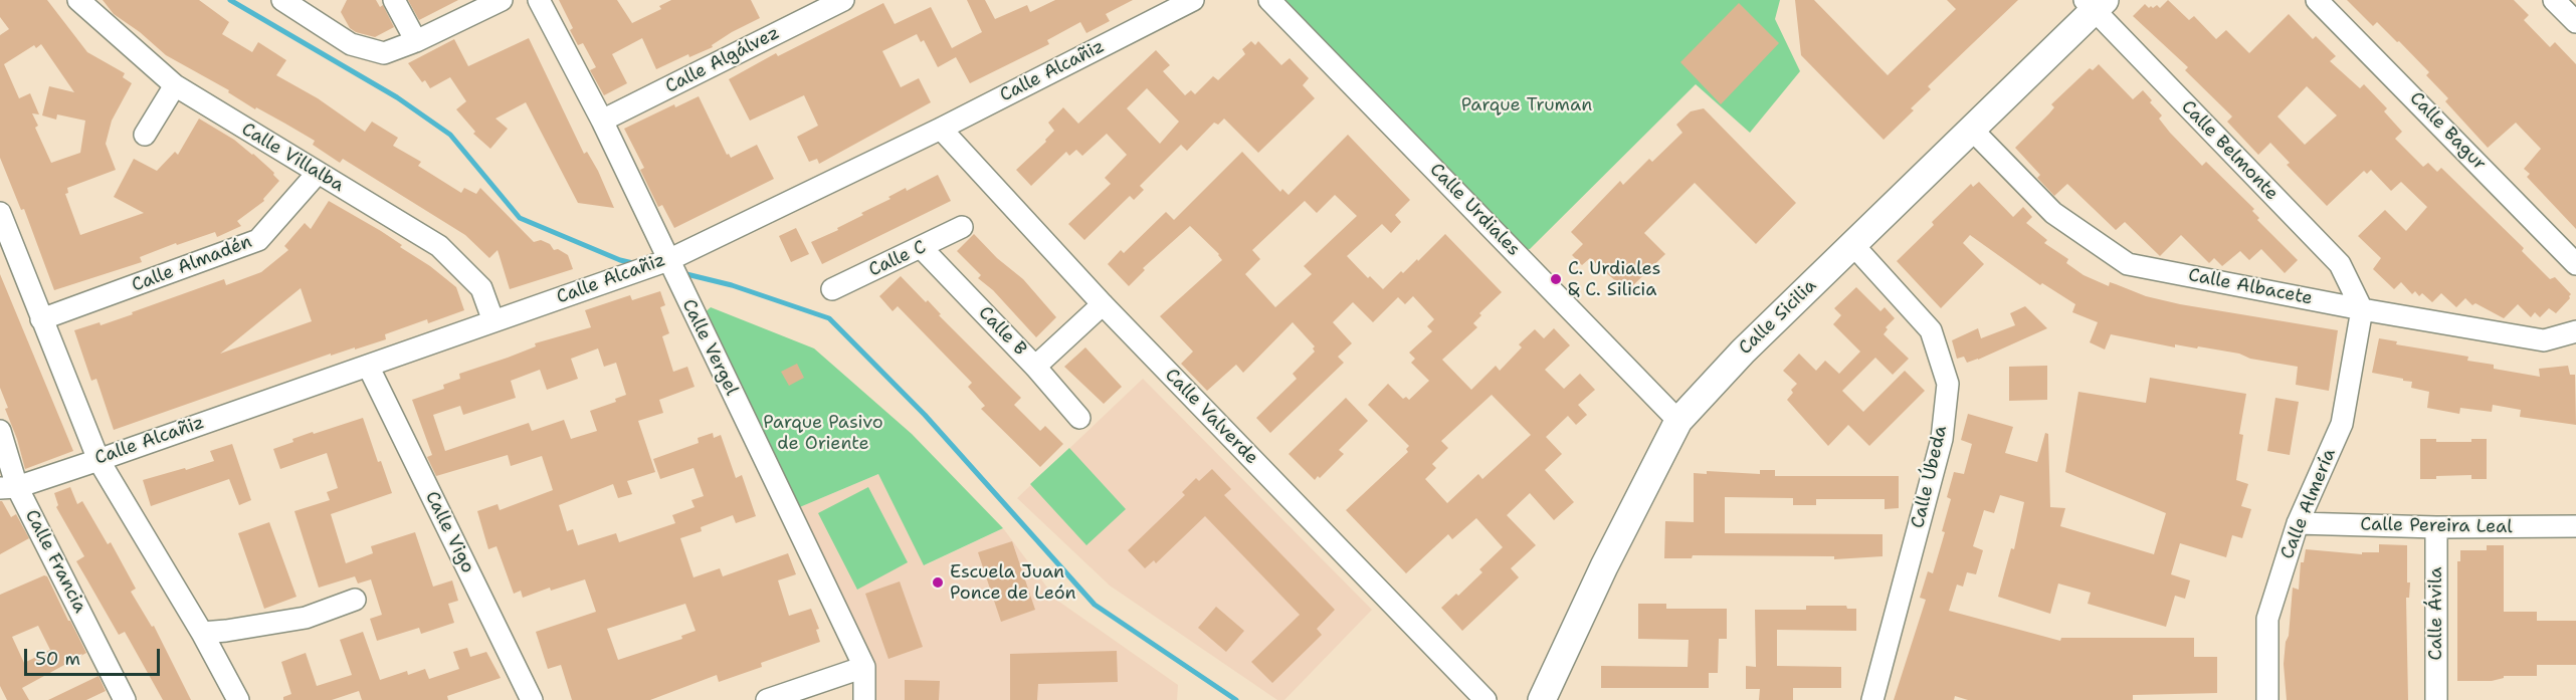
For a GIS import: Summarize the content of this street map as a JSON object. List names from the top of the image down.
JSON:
{
  "streets": {
    "street": [
      "Calle Algálvez",
      "Calle Alcañiz",
      "Calle Bagur",
      "Calle Belmonte",
      "Calle Villalba",
      "Calle Urdiales",
      "Calle C",
      "Calle Almadén",
      "Calle Albacete",
      "Calle Sicilia",
      "Calle B",
      "Calle Vergel",
      "Calle Valverde",
      "Calle Úbeda",
      "Calle Almería",
      "Calle Pereira Leal",
      "Calle Vigo",
      "Calle Francia",
      "Calle Ávila"
    ]
  },
  "crossings": [
    ["Calle Algálvez", "Calle Vergel"],
    ["Calle Alcañiz", "Calle Villalba"],
    ["Calle Alcañiz", "Calle Vergel"],
    ["Calle Alcañiz", "Calle Valverde"],
    ["Calle Alcañiz", "Calle Vigo"],
    ["Calle Alcañiz", "Calle Francia"],
    ["Calle Belmonte", "Calle Albacete"],
    ["Calle Belmonte", "Calle Sicilia"],
    ["Calle Belmonte", "Calle Almería"],
    ["Calle Villalba", "Calle Almadén"],
    ["Calle Urdiales", "Calle Sicilia"],
    ["Calle C", "Calle B"],
    ["Calle Albacete", "Calle Sicilia"],
    ["Calle Albacete", "Calle Almería"],
    ["Calle Sicilia", "Calle Úbeda"],
    ["Calle Almería", "Calle Pereira Leal"],
    ["Calle Pereira Leal", "Calle Ávila"]
  ],
  "parks": ["Parque Truman", "Parque Pasivo de Oriente"],
  "places": ["C. Urdiales & C. Silicia", "Escuela Juan Ponce de León"],
  "scale_bar": "50 m"
}
